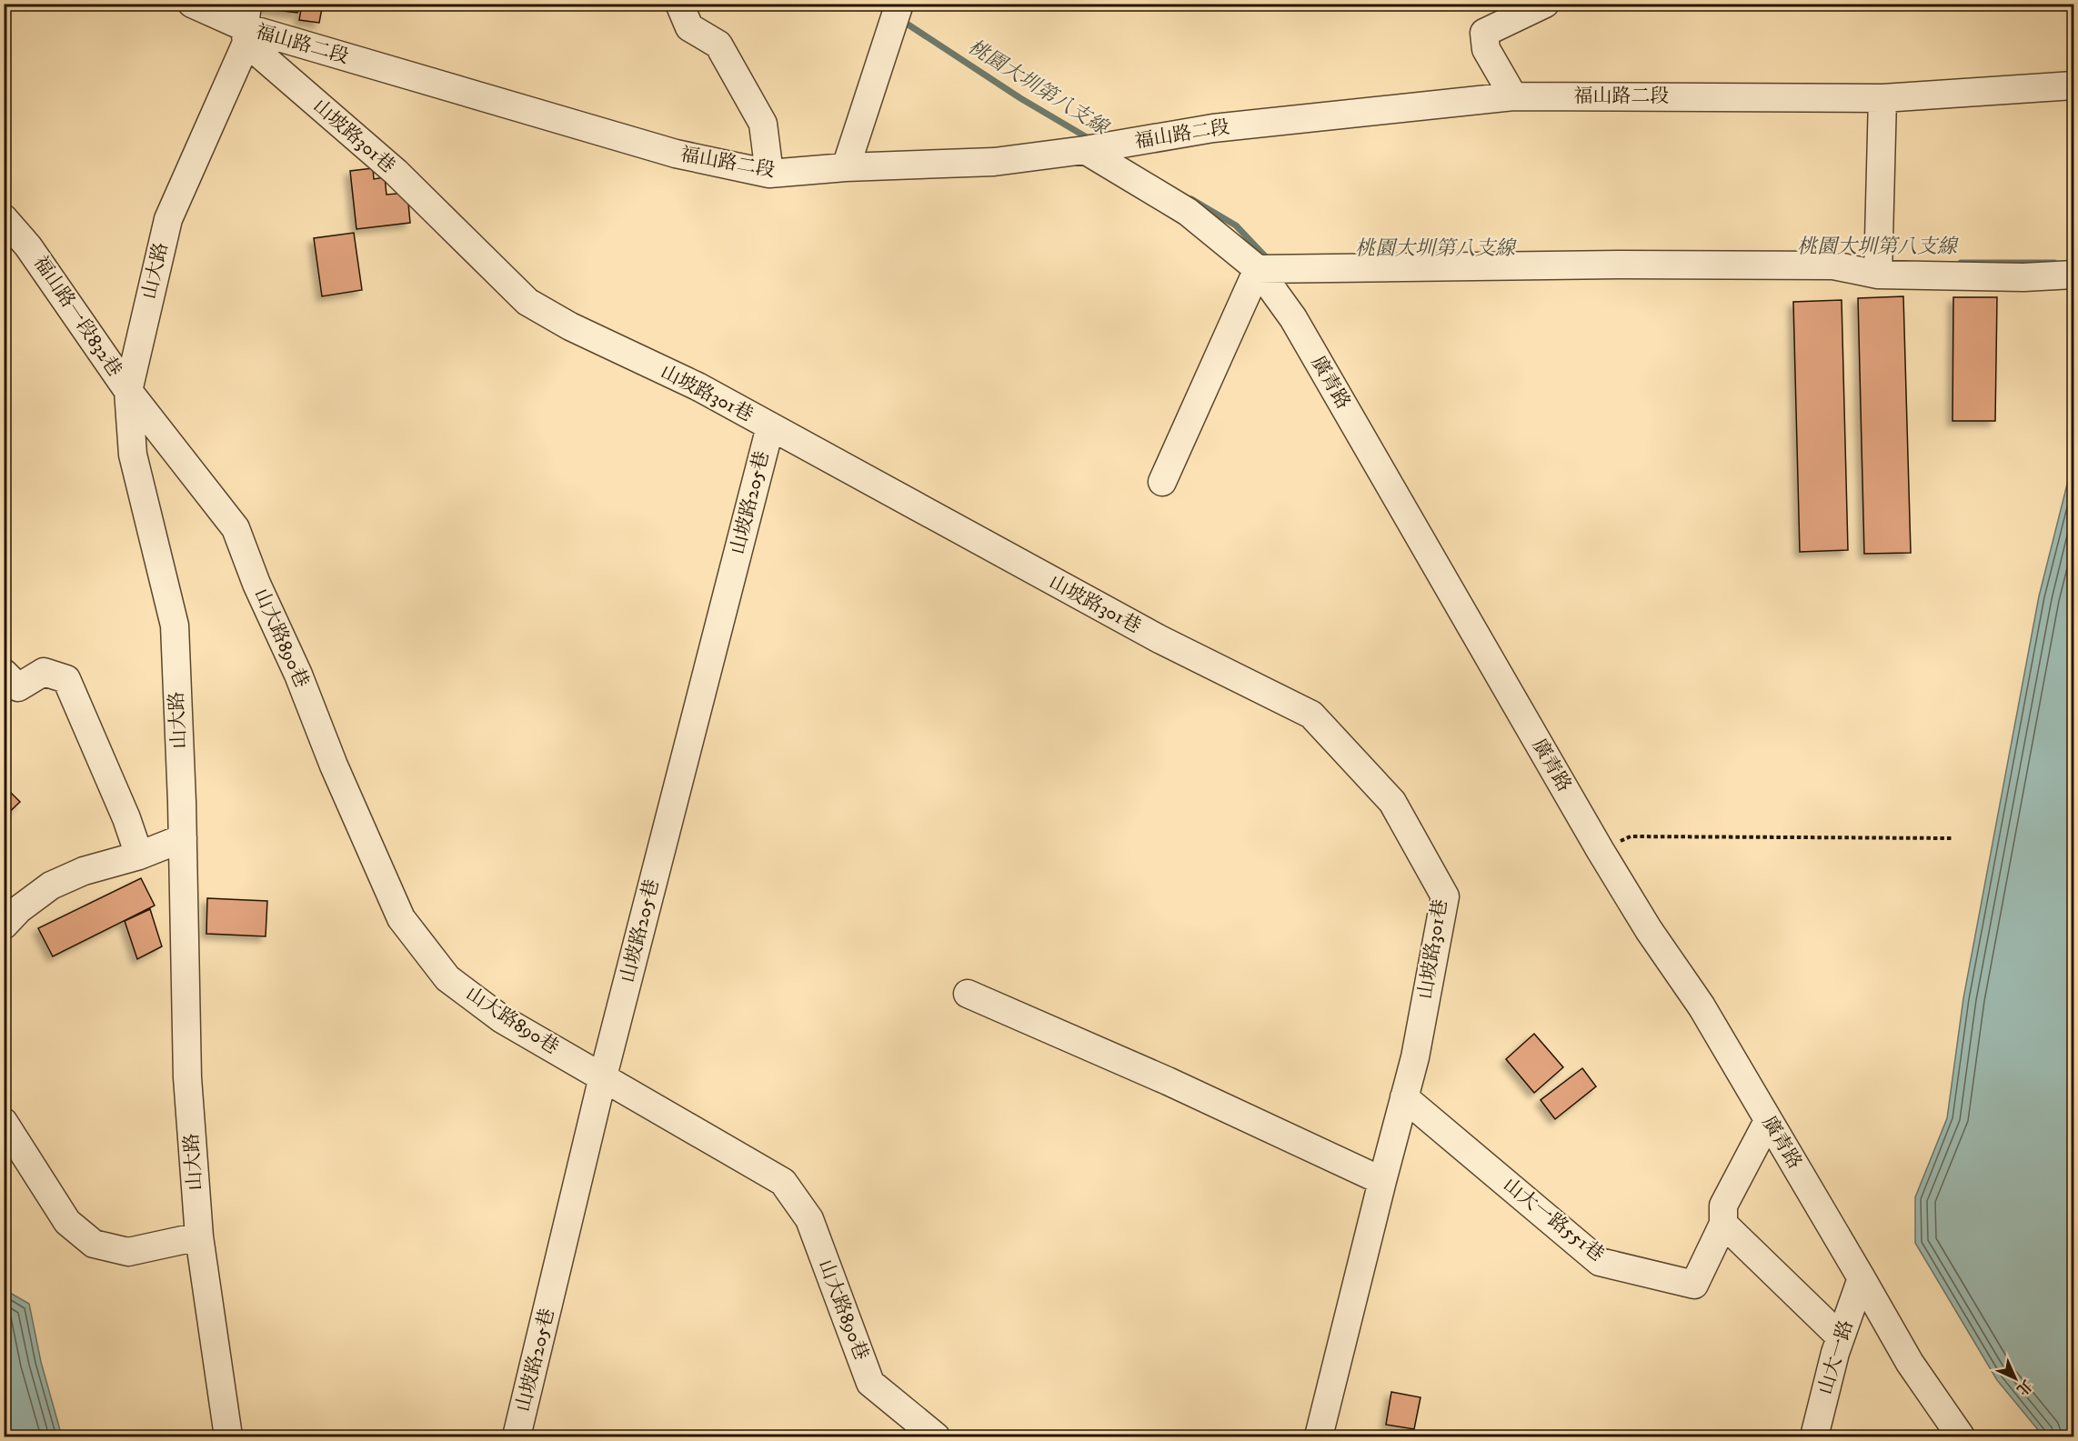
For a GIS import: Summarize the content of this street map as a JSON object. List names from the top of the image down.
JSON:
{
  "streets": {
    "street": [
      "福山路二段",
      "山坡路301巷",
      "山大路",
      "福山路一段832巷",
      "廣青路",
      "山坡路205巷",
      "山大路890巷",
      "山大一路551巷",
      "山大一路"
    ]
  },
  "crossings": [
    ["福山路二段", "山坡路301巷"],
    ["福山路二段", "山大路"],
    ["福山路二段", "廣青路"],
    ["山坡路301巷", "山大路"],
    ["山坡路301巷", "山坡路205巷"],
    ["山坡路301巷", "山大一路551巷"],
    ["山大路", "福山路一段832巷"],
    ["山大路", "山大路890巷"],
    ["福山路一段832巷", "山大路890巷"],
    ["廣青路", "山大一路551巷"],
    ["廣青路", "山大一路"],
    ["山坡路205巷", "山大路890巷"]
  ],
  "water": ["桃園大圳第八支線"],
  "north": "bottom right"
}
